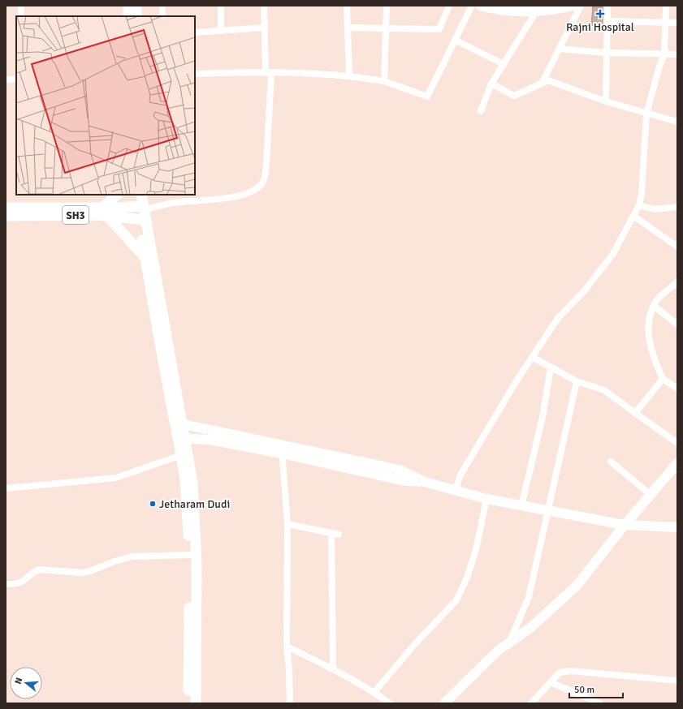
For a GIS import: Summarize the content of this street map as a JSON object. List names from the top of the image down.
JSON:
{
  "streets": {
    "main road": ["SH3"]
  },
  "places": {
    "health": ["Rajni Hospital"],
    "other": ["Jetharam Dudi"]
  },
  "scale_bar": "50 m",
  "north": "left"
}
